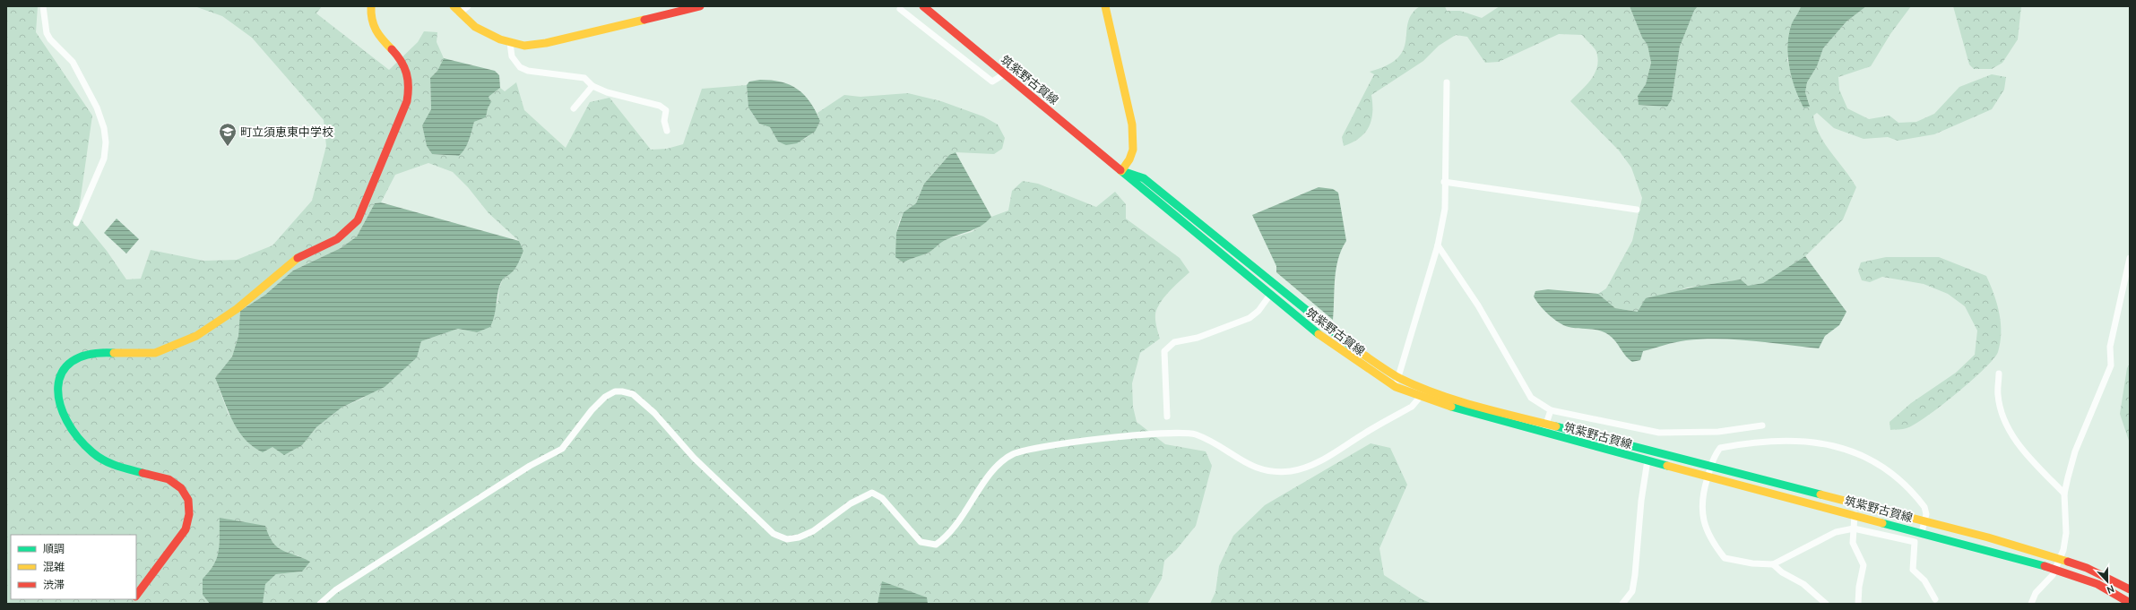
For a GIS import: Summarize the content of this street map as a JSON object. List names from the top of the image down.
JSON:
{
  "streets": {
    "main road": ["筑紫野古賀線"]
  },
  "places": {
    "school or university": ["町立須恵東中学校"]
  },
  "legend": ["順調", "混雑", "渋滞"],
  "north": "bottom"
}
